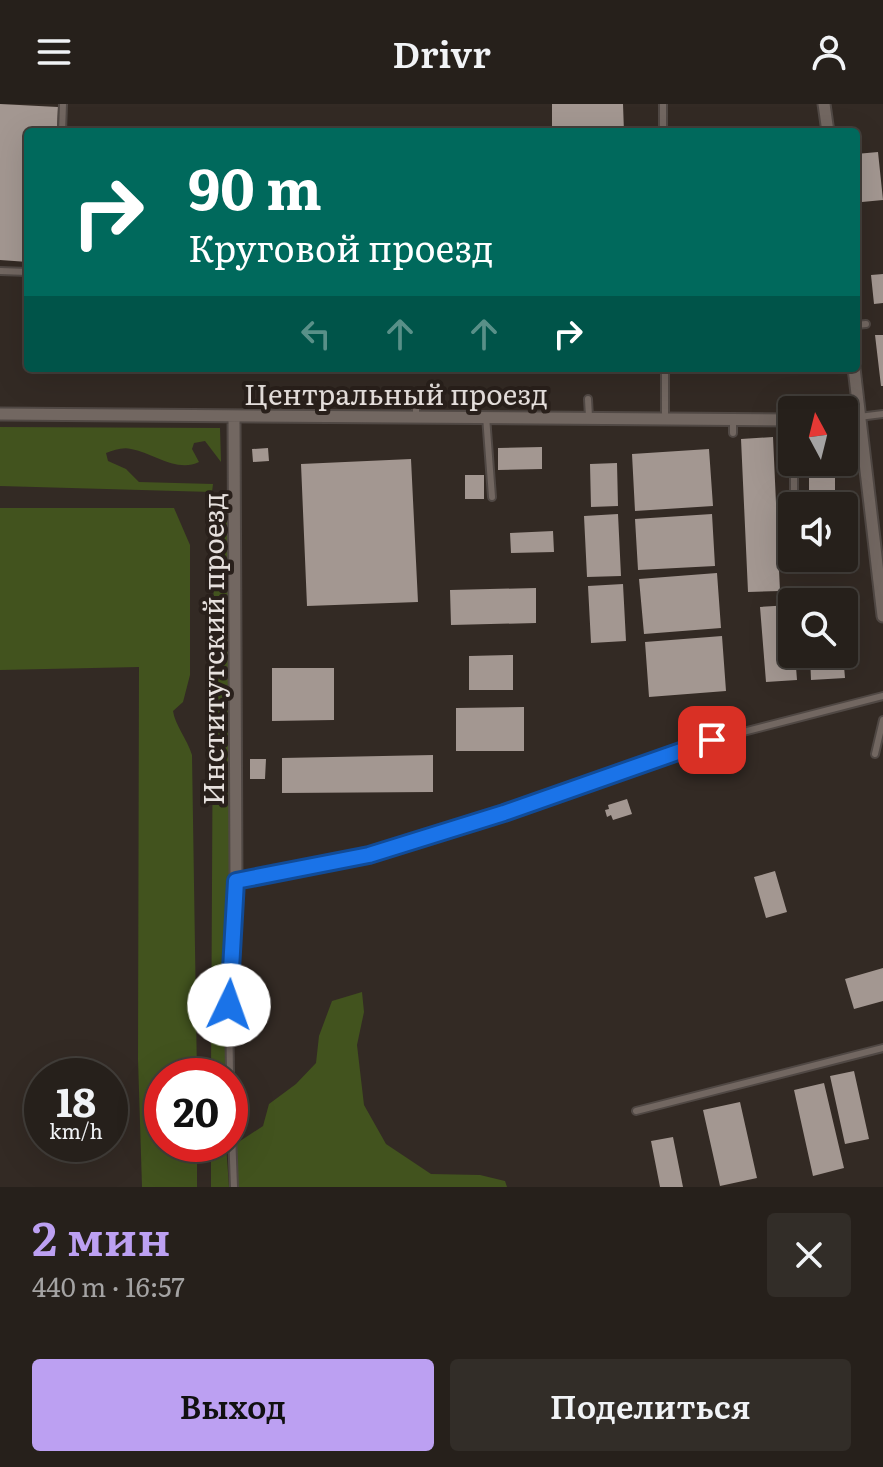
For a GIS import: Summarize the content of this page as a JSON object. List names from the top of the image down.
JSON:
{
  "streets": {
    "street": ["Центральный проезд", "Институтский проезд"]
  },
  "crossings": [
    ["Центральный проезд", "Институтский проезд"]
  ],
  "north": "top",
  "page": {
    "header": "Drivr",
    "turn": ["90 m", "Круговой проезд"],
    "speed": "18 km/h",
    "limit": "20",
    "heading": ["2 мин", "440 m · 16:57"],
    "buttons": ["Выход", "Поделиться"]
  }
}
